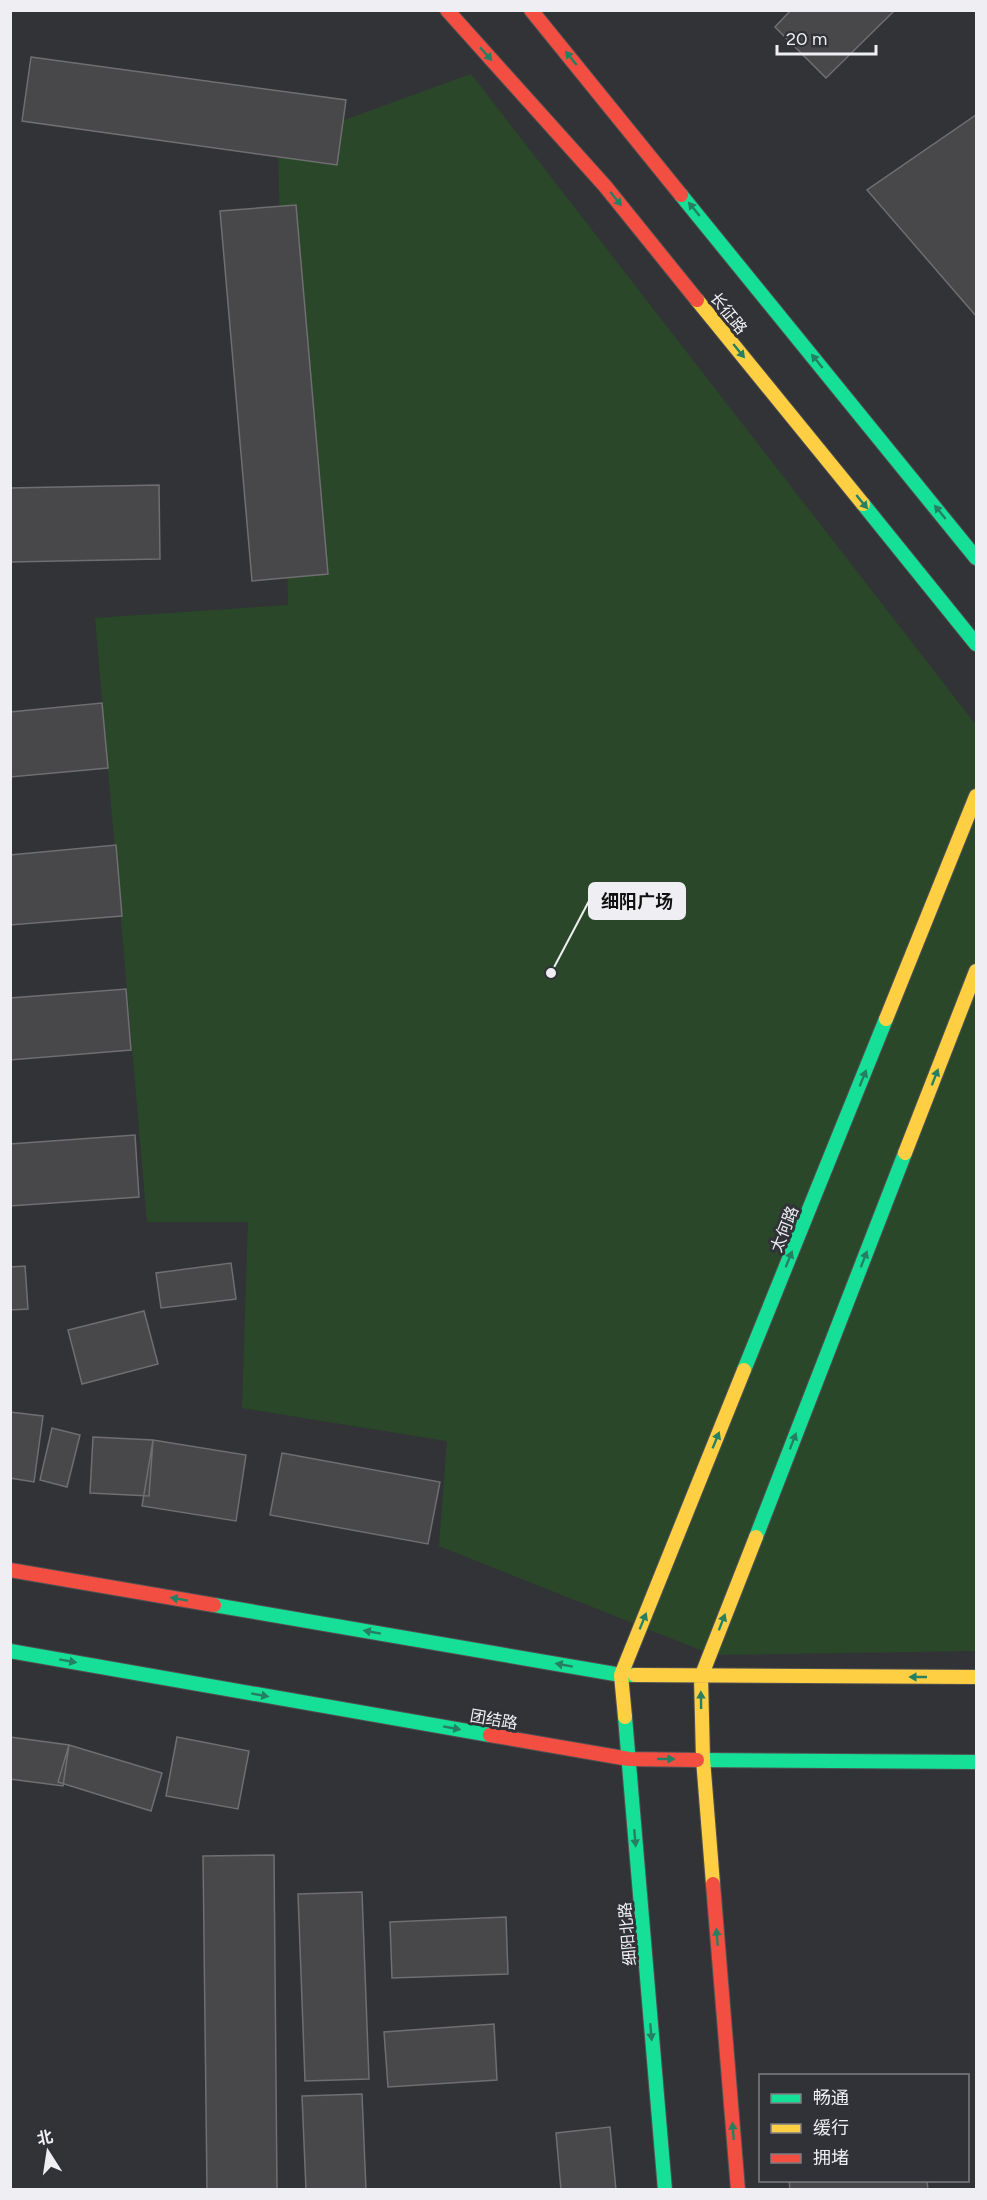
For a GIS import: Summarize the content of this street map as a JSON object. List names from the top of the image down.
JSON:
{
  "streets": {
    "main road": [
      "长征路",
      "太何路",
      "团结路",
      "细阳北路"
    ]
  },
  "crossings": [
    ["太何路", "细阳北路"],
    ["团结路", "细阳北路"]
  ],
  "places": ["细阳广场"],
  "legend": ["畅通", "缓行", "拥堵"],
  "scale_bar": "20 m",
  "north": "top"
}
